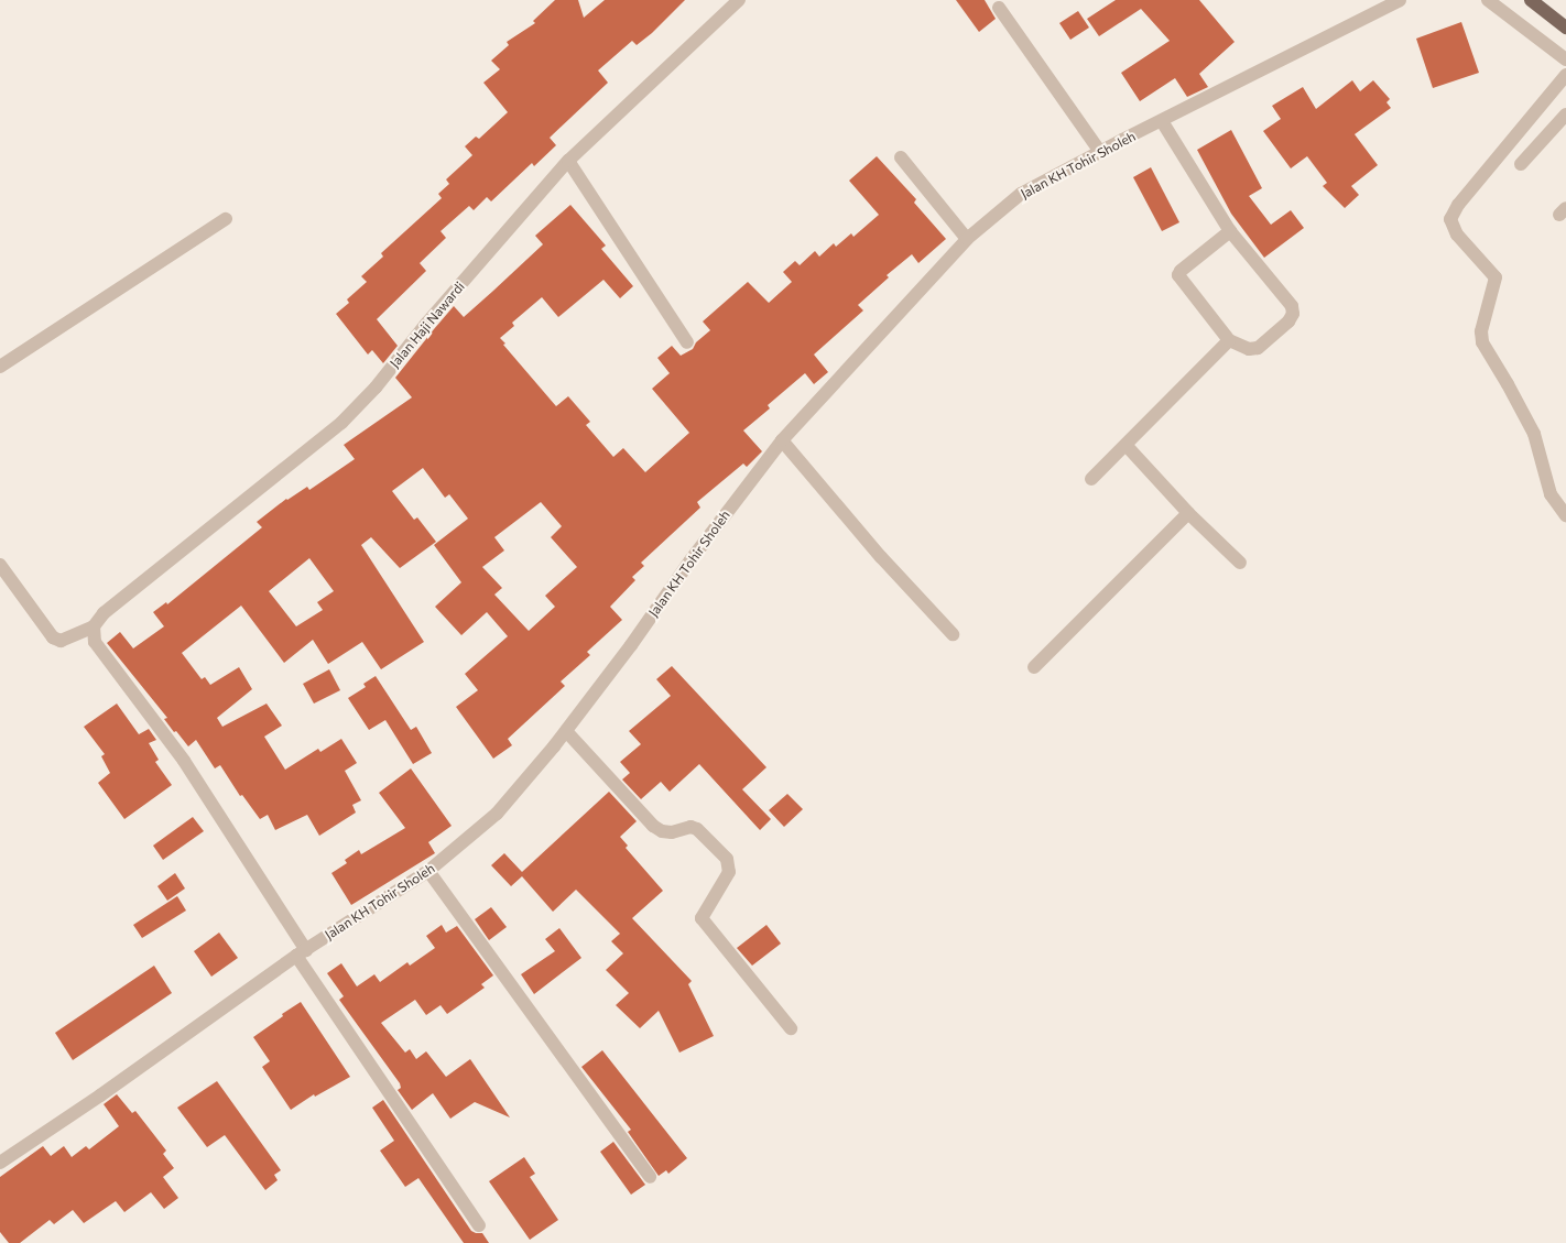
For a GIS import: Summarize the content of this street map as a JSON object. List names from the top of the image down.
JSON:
{
  "streets": {
    "street": ["Jalan KH Tohir Sholeh", "Jalan Haji Nawardi"]
  }
}
